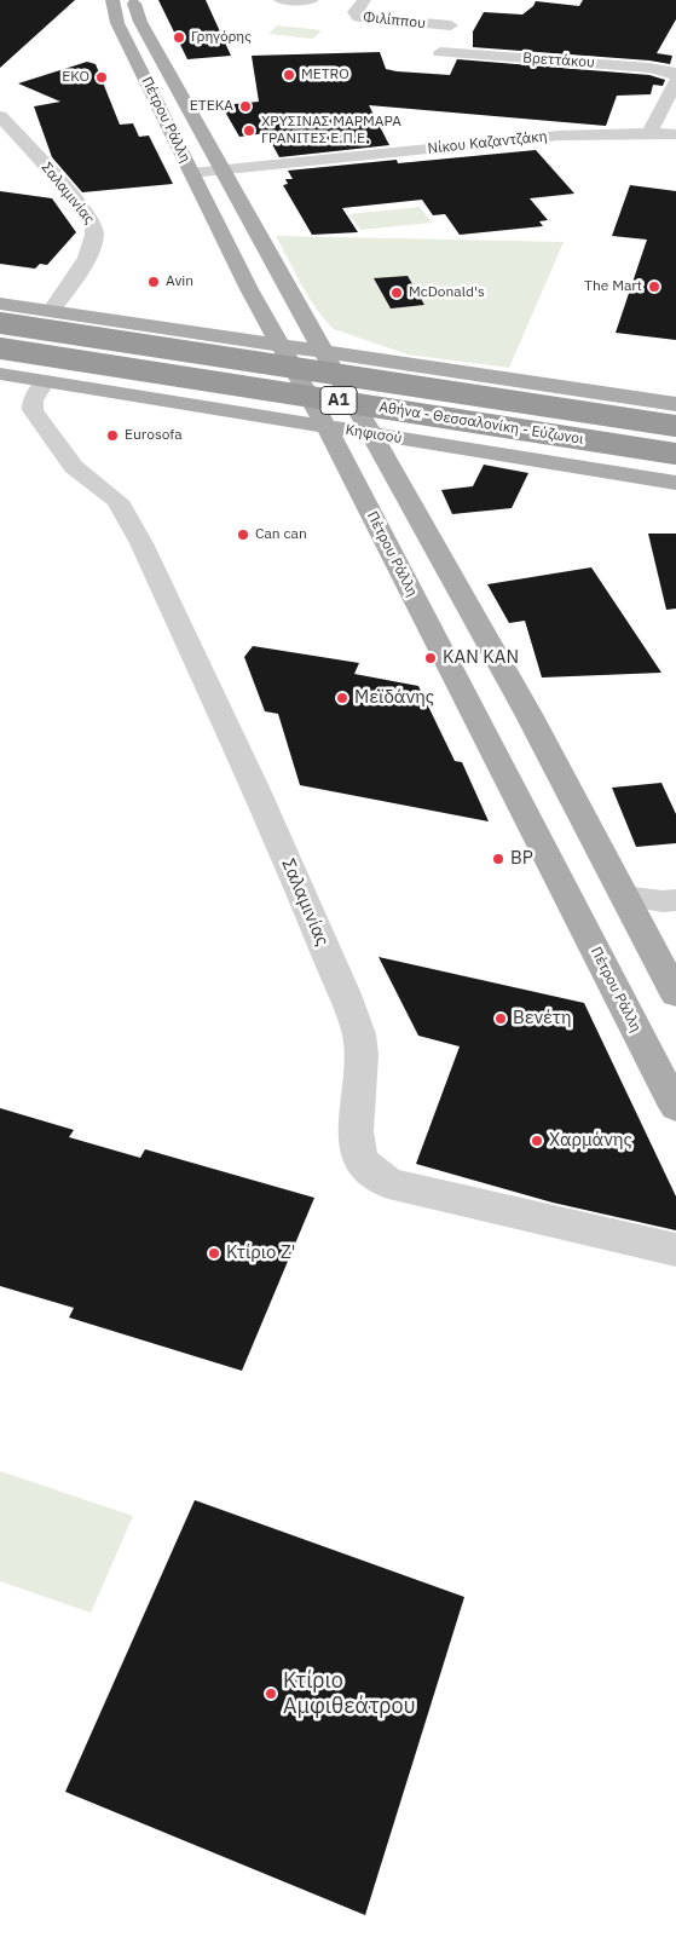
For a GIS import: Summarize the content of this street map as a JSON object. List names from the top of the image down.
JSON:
{
  "streets": {
    "highway": ["Α1", "Αθήνα - Θεσσαλονίκη - Εύζωνοι"],
    "main road": ["Πέτρου Ράλλη", "Κηφισού"],
    "street": [
      "Φιλίππου",
      "Βρεττάκου",
      "Νίκου Καζαντζάκη",
      "Σαλαμινίας"
    ]
  },
  "crossings": [
    ["Πέτρου Ράλλη", "Νίκου Καζαντζάκη"],
    ["Πέτρου Ράλλη", "Κηφισού"],
    ["Σαλαμινίας", "Κηφισού"]
  ],
  "places": [
    "Γρηγόρης",
    "METRO",
    "EKO",
    "ΕΤΕΚΑ",
    "ΧΡΥΣΙΝΑΣ ΜΑΡΜΑΡΑ ΓΡΑΝΙΤΕΣ Ε.Π.Ε.",
    "Avin",
    "The Mart",
    "McDonald's",
    "Eurosofa",
    "Can can",
    "ΚΑΝ ΚΑΝ",
    "Μεϊδάνης",
    "BP",
    "Βενέτη",
    "Χαρμάνης",
    "Κτίριο Ζ'",
    "Κτίριο Αμφιθεάτρου"
  ]
}
